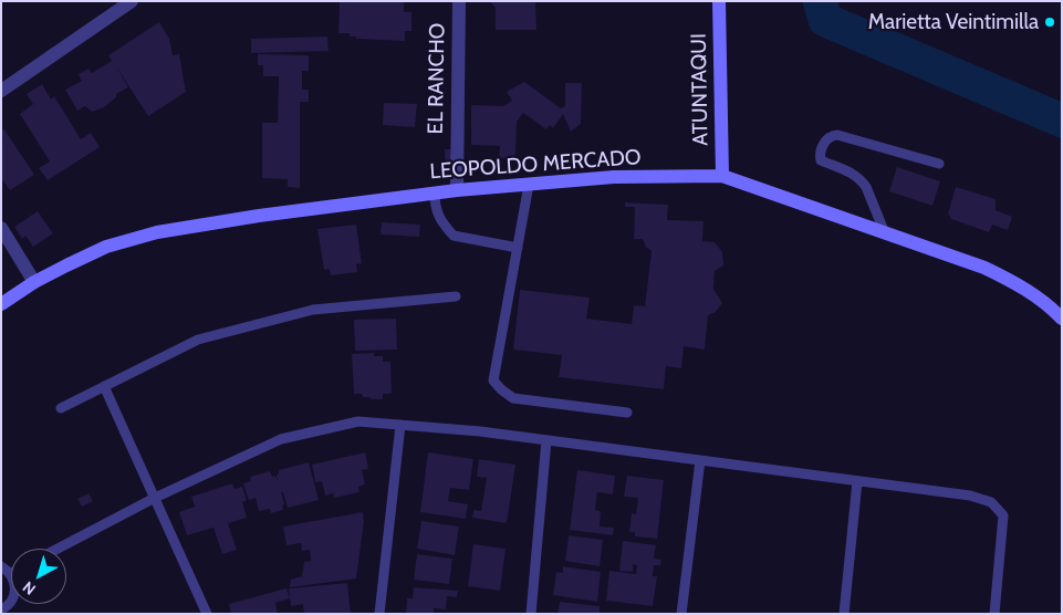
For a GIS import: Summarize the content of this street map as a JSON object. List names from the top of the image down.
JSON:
{
  "streets": {
    "street": ["EL RANCHO", "ATUNTAQUI", "LEOPOLDO MERCADO"]
  },
  "crossings": [
    ["EL RANCHO", "LEOPOLDO MERCADO"],
    ["ATUNTAQUI", "LEOPOLDO MERCADO"]
  ],
  "places": ["Marietta Veintimilla"],
  "north": "bottom left"
}
